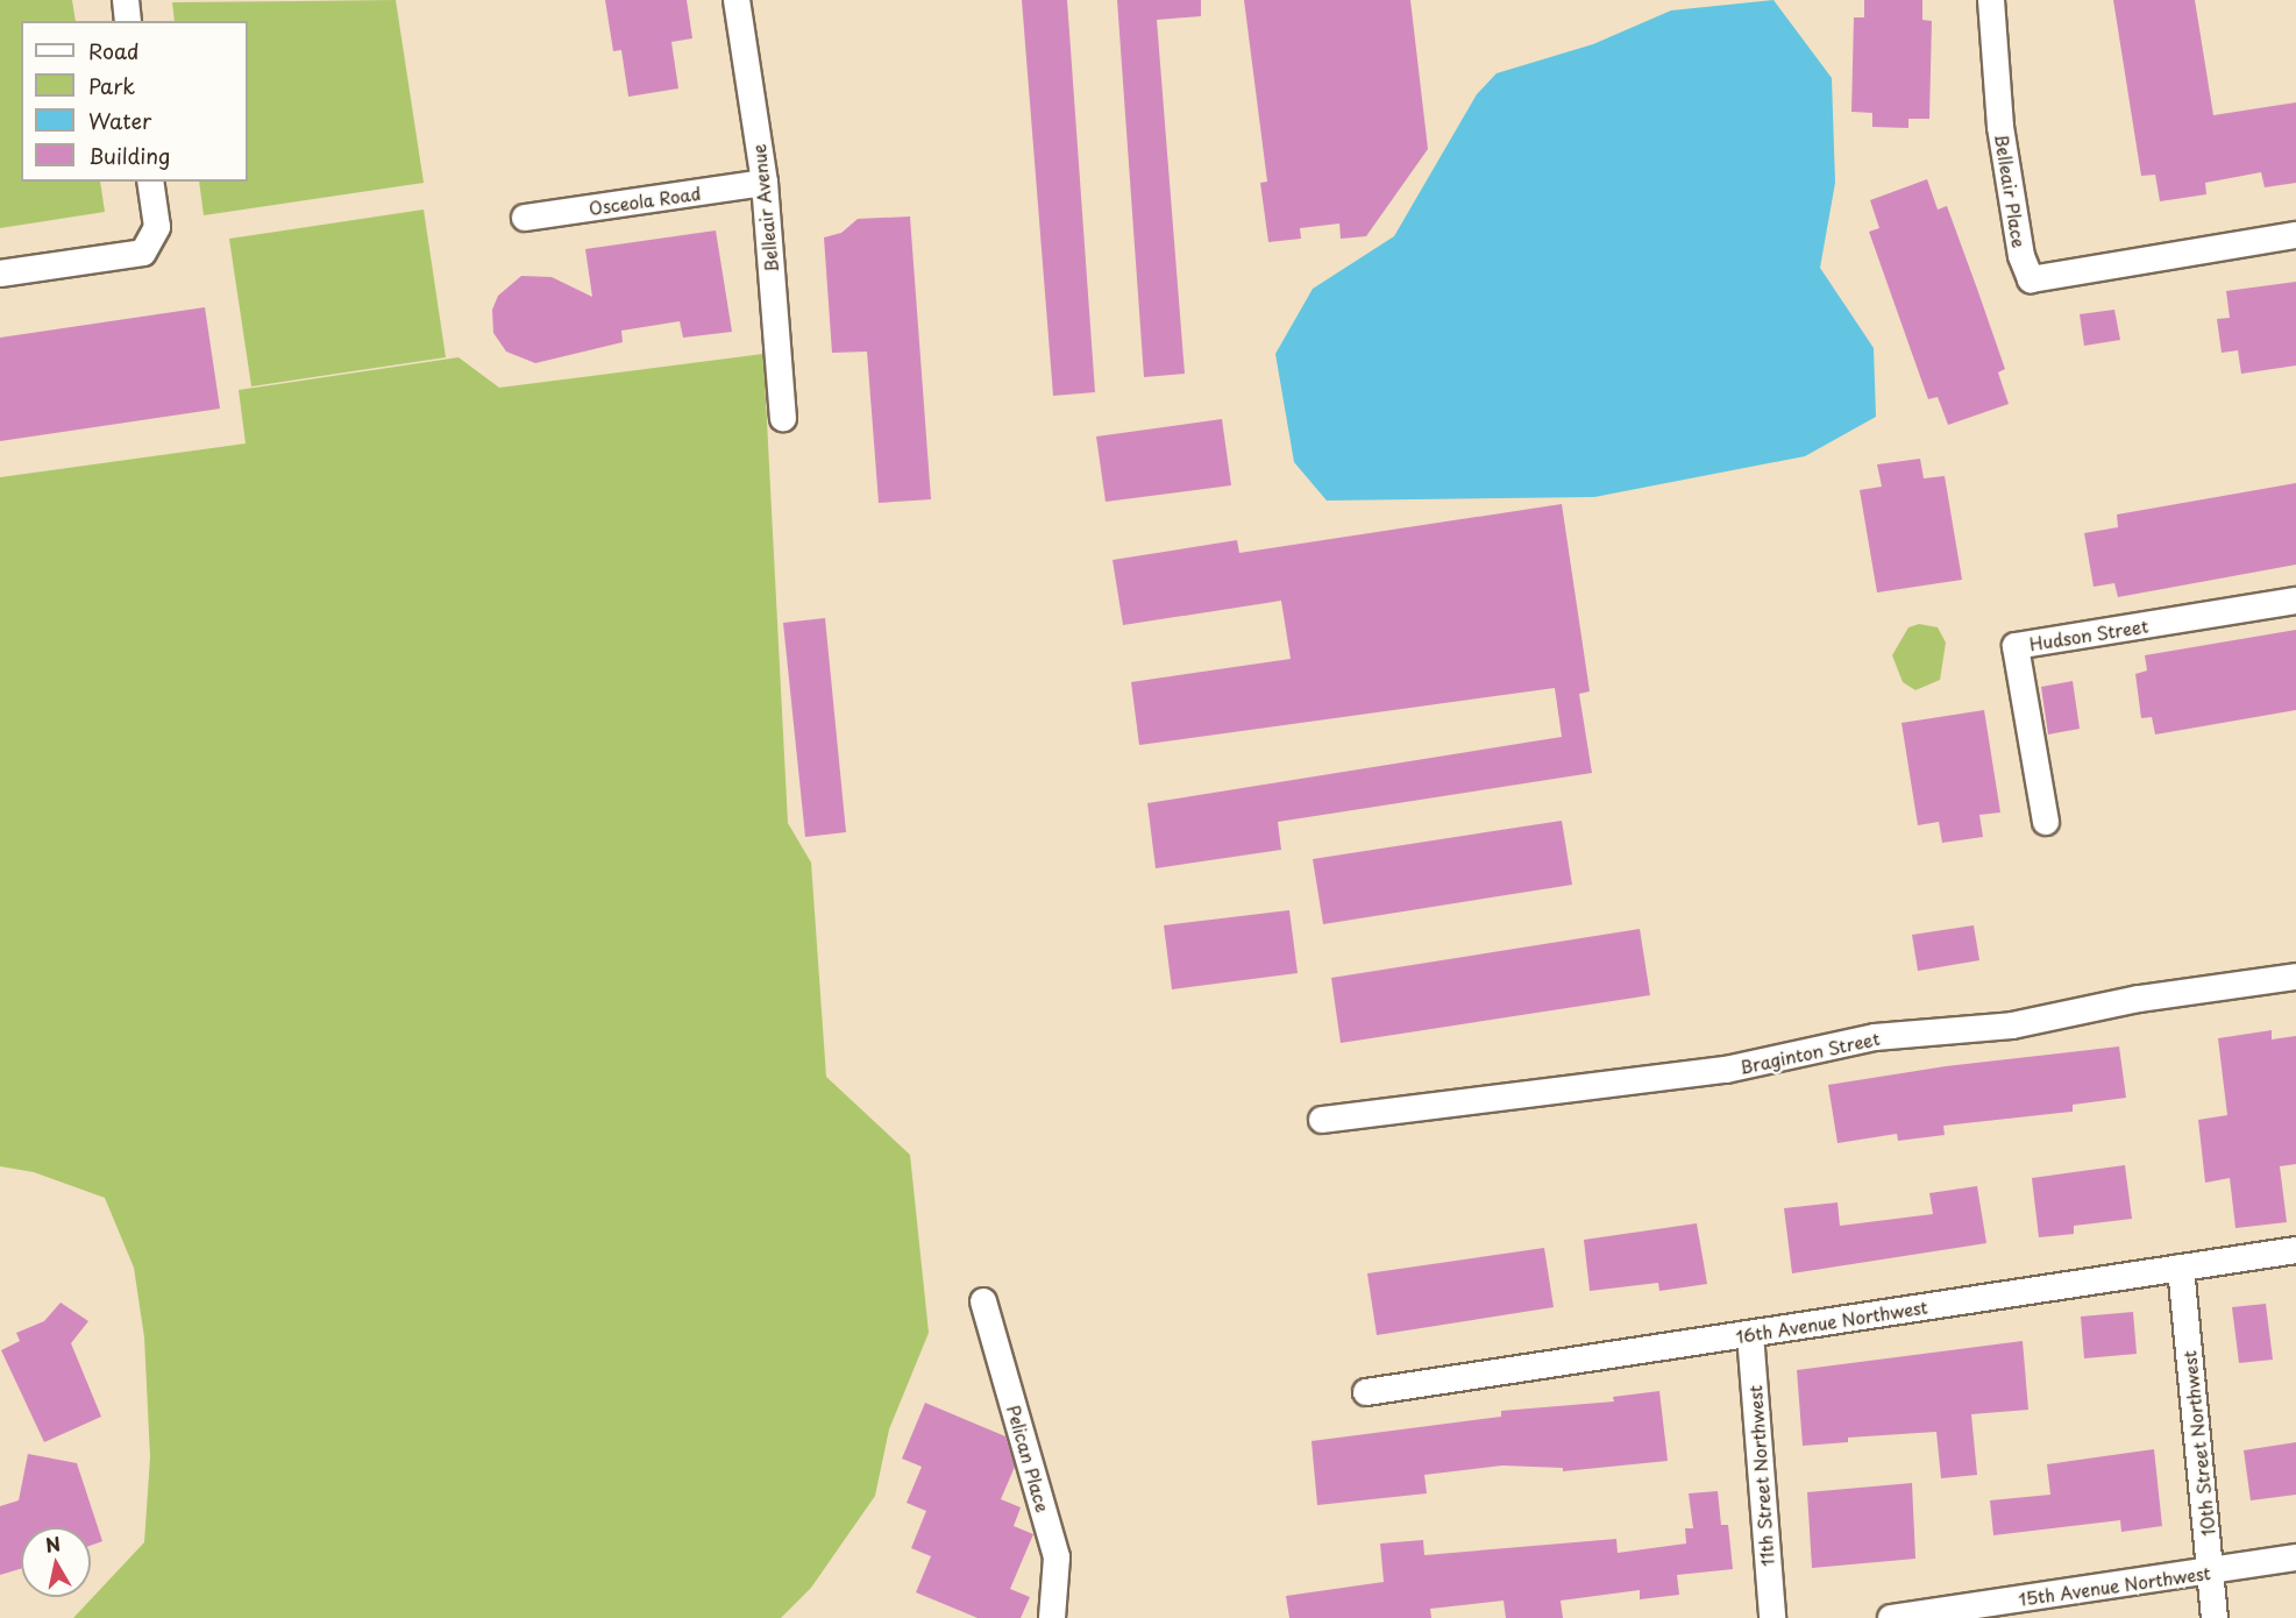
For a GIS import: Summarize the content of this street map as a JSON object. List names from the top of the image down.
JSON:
{
  "streets": {
    "street": [
      "Belleair Place",
      "Osceola Road",
      "Belleair Avenue",
      "Hudson Street",
      "Braginton Street",
      "16th Avenue Northwest",
      "10th Street Northwest",
      "Pelican Place",
      "11th Street Northwest",
      "15th Avenue Northwest"
    ]
  },
  "crossings": [
    ["Osceola Road", "Belleair Avenue"],
    ["16th Avenue Northwest", "10th Street Northwest"],
    ["16th Avenue Northwest", "11th Street Northwest"],
    ["10th Street Northwest", "15th Avenue Northwest"]
  ],
  "legend": [
    "Road",
    "Park",
    "Water",
    "Building"
  ],
  "north": "top"
}
